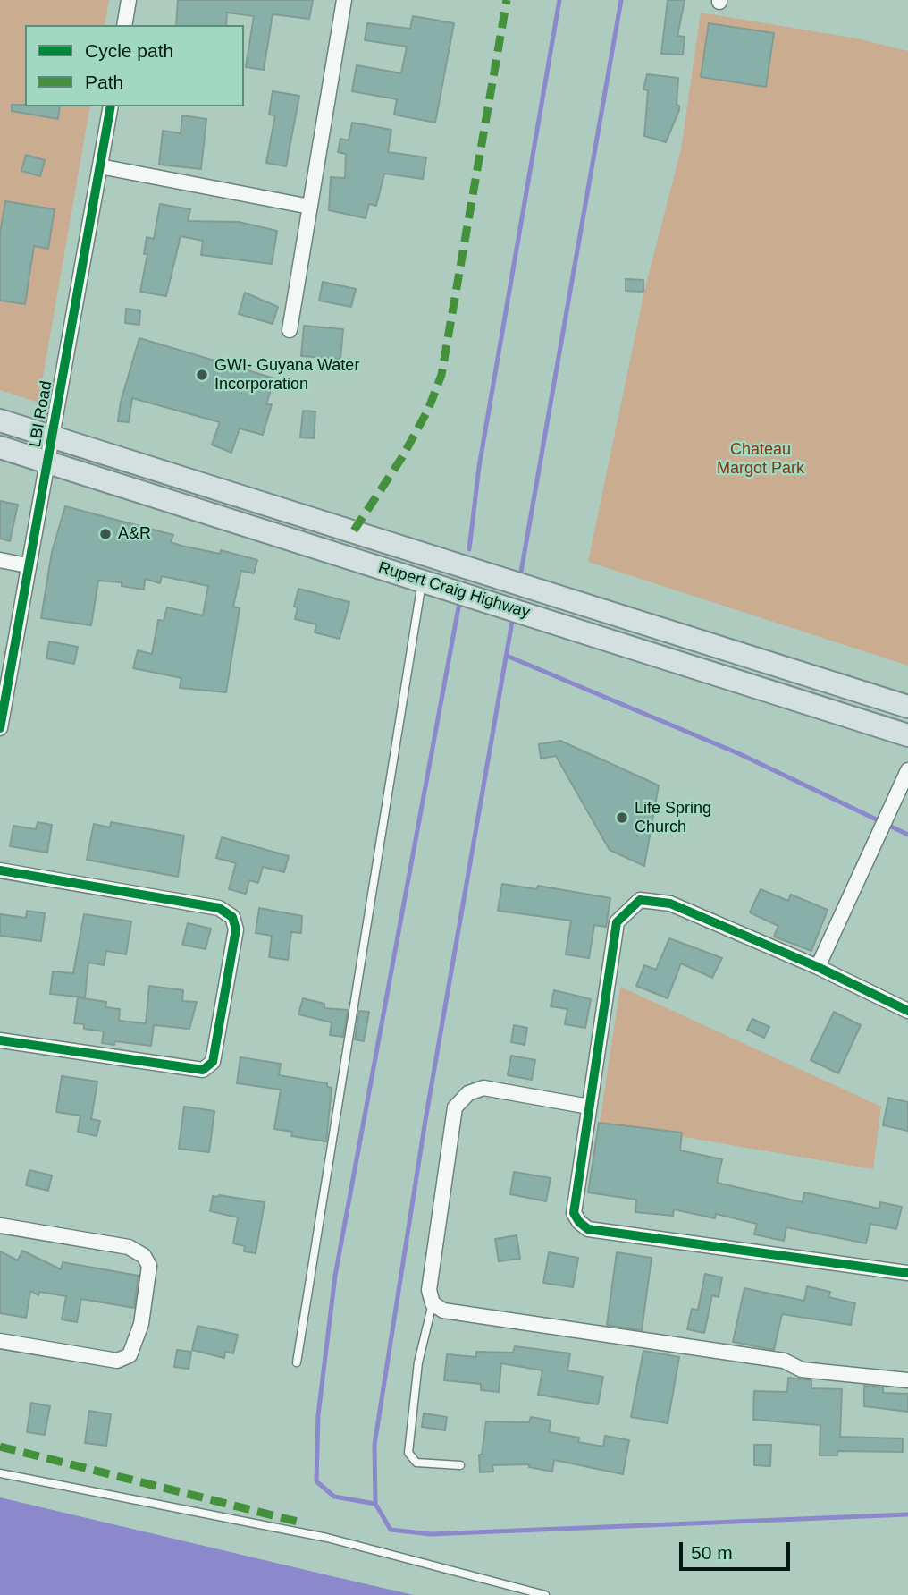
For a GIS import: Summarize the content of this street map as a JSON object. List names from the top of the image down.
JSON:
{
  "streets": {
    "main road": ["Rupert Craig Highway"],
    "street": ["LBI Road"]
  },
  "crossings": [
    ["LBI Road", "Rupert Craig Highway"]
  ],
  "parks": ["Chateau Margot Park"],
  "places": ["GWI- Guyana Water Incorporation", "A&R", "Life Spring Church"],
  "legend": ["Cycle path", "Path"],
  "scale_bar": "50 m"
}
